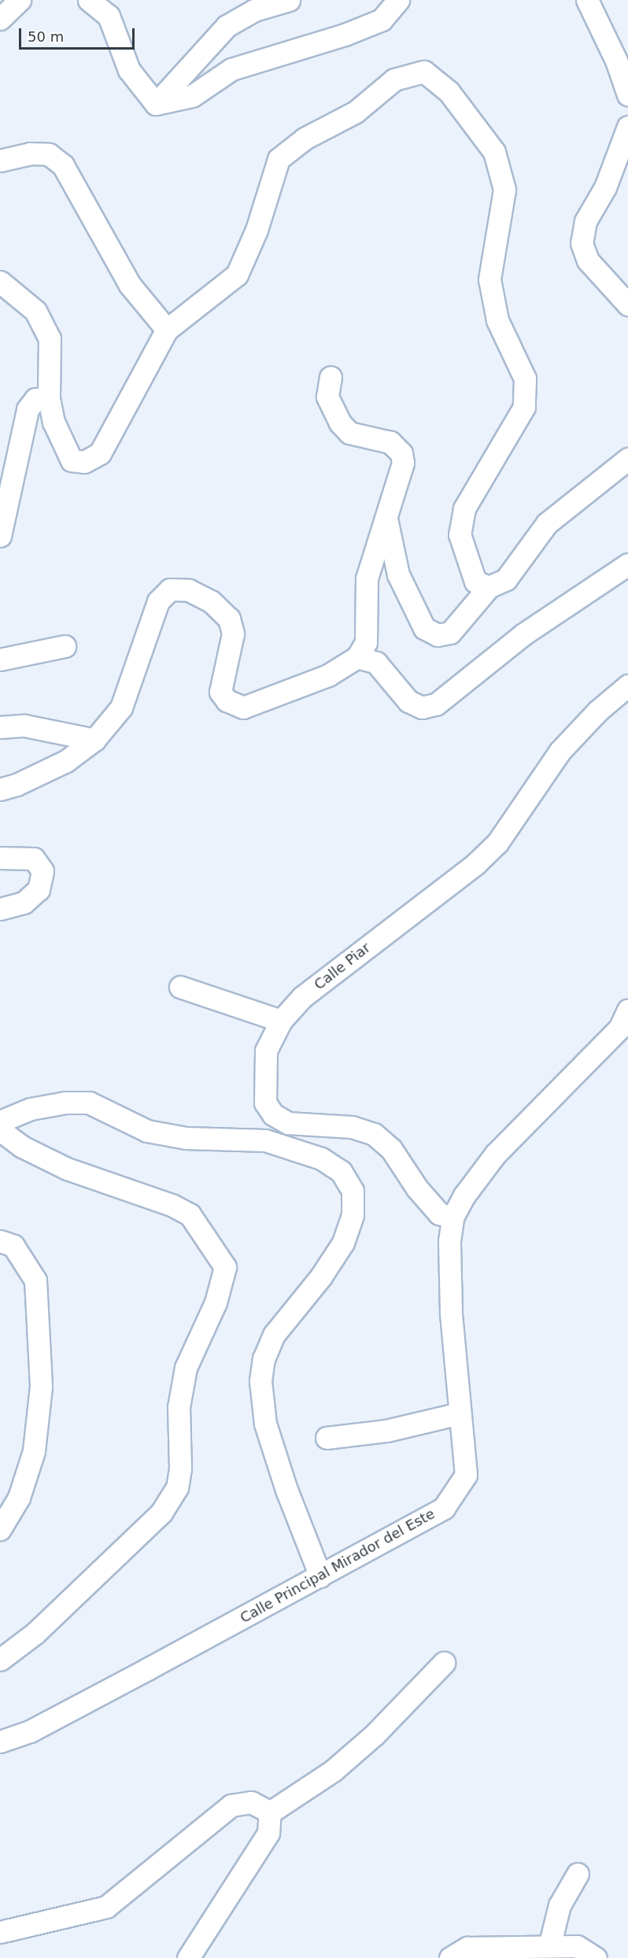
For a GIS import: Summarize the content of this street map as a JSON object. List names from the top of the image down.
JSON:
{
  "streets": {
    "street": ["Calle Piar", "Calle Principal Mirador del Este"]
  },
  "crossings": [
    ["Calle Piar", "Calle Principal Mirador del Este"]
  ],
  "scale_bar": "50 m"
}
